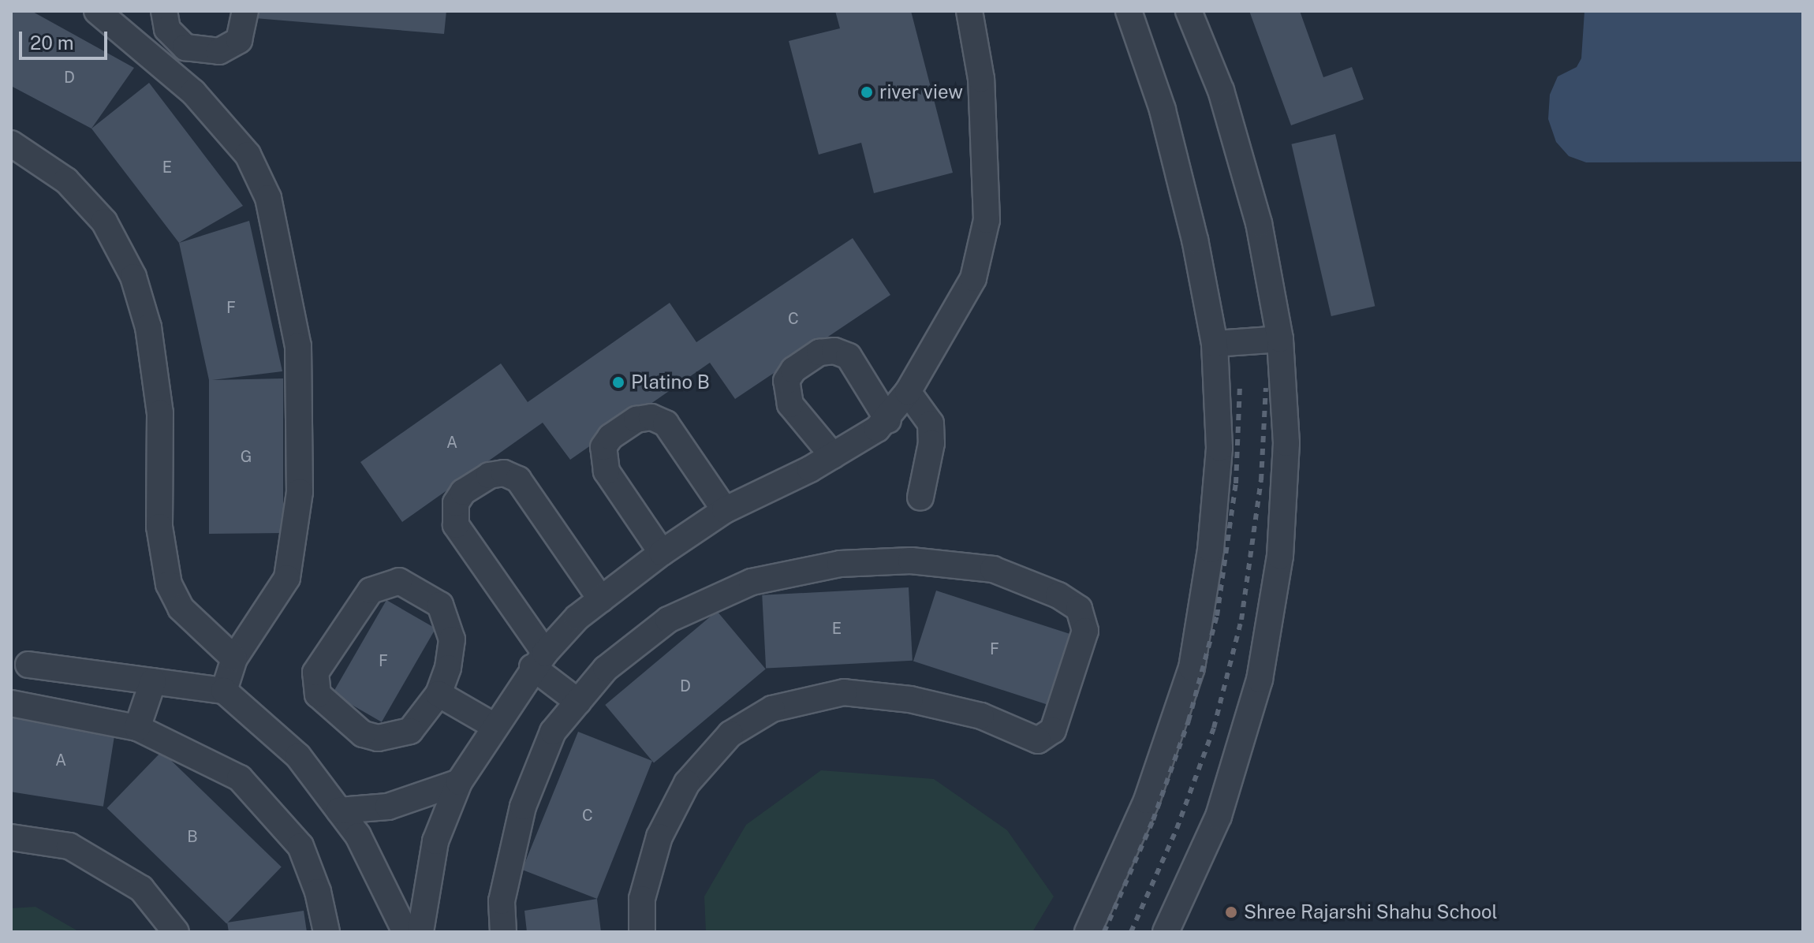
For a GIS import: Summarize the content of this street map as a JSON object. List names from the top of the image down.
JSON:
{
  "places": ["river view", "Platino B", "Shree Rajarshi Shahu School"],
  "house_numbers": [
    "D",
    "E",
    "F",
    "C",
    "A",
    "G",
    "E",
    "F",
    "F",
    "D",
    "A",
    "C",
    "B"
  ],
  "scale_bar": "20 m"
}
